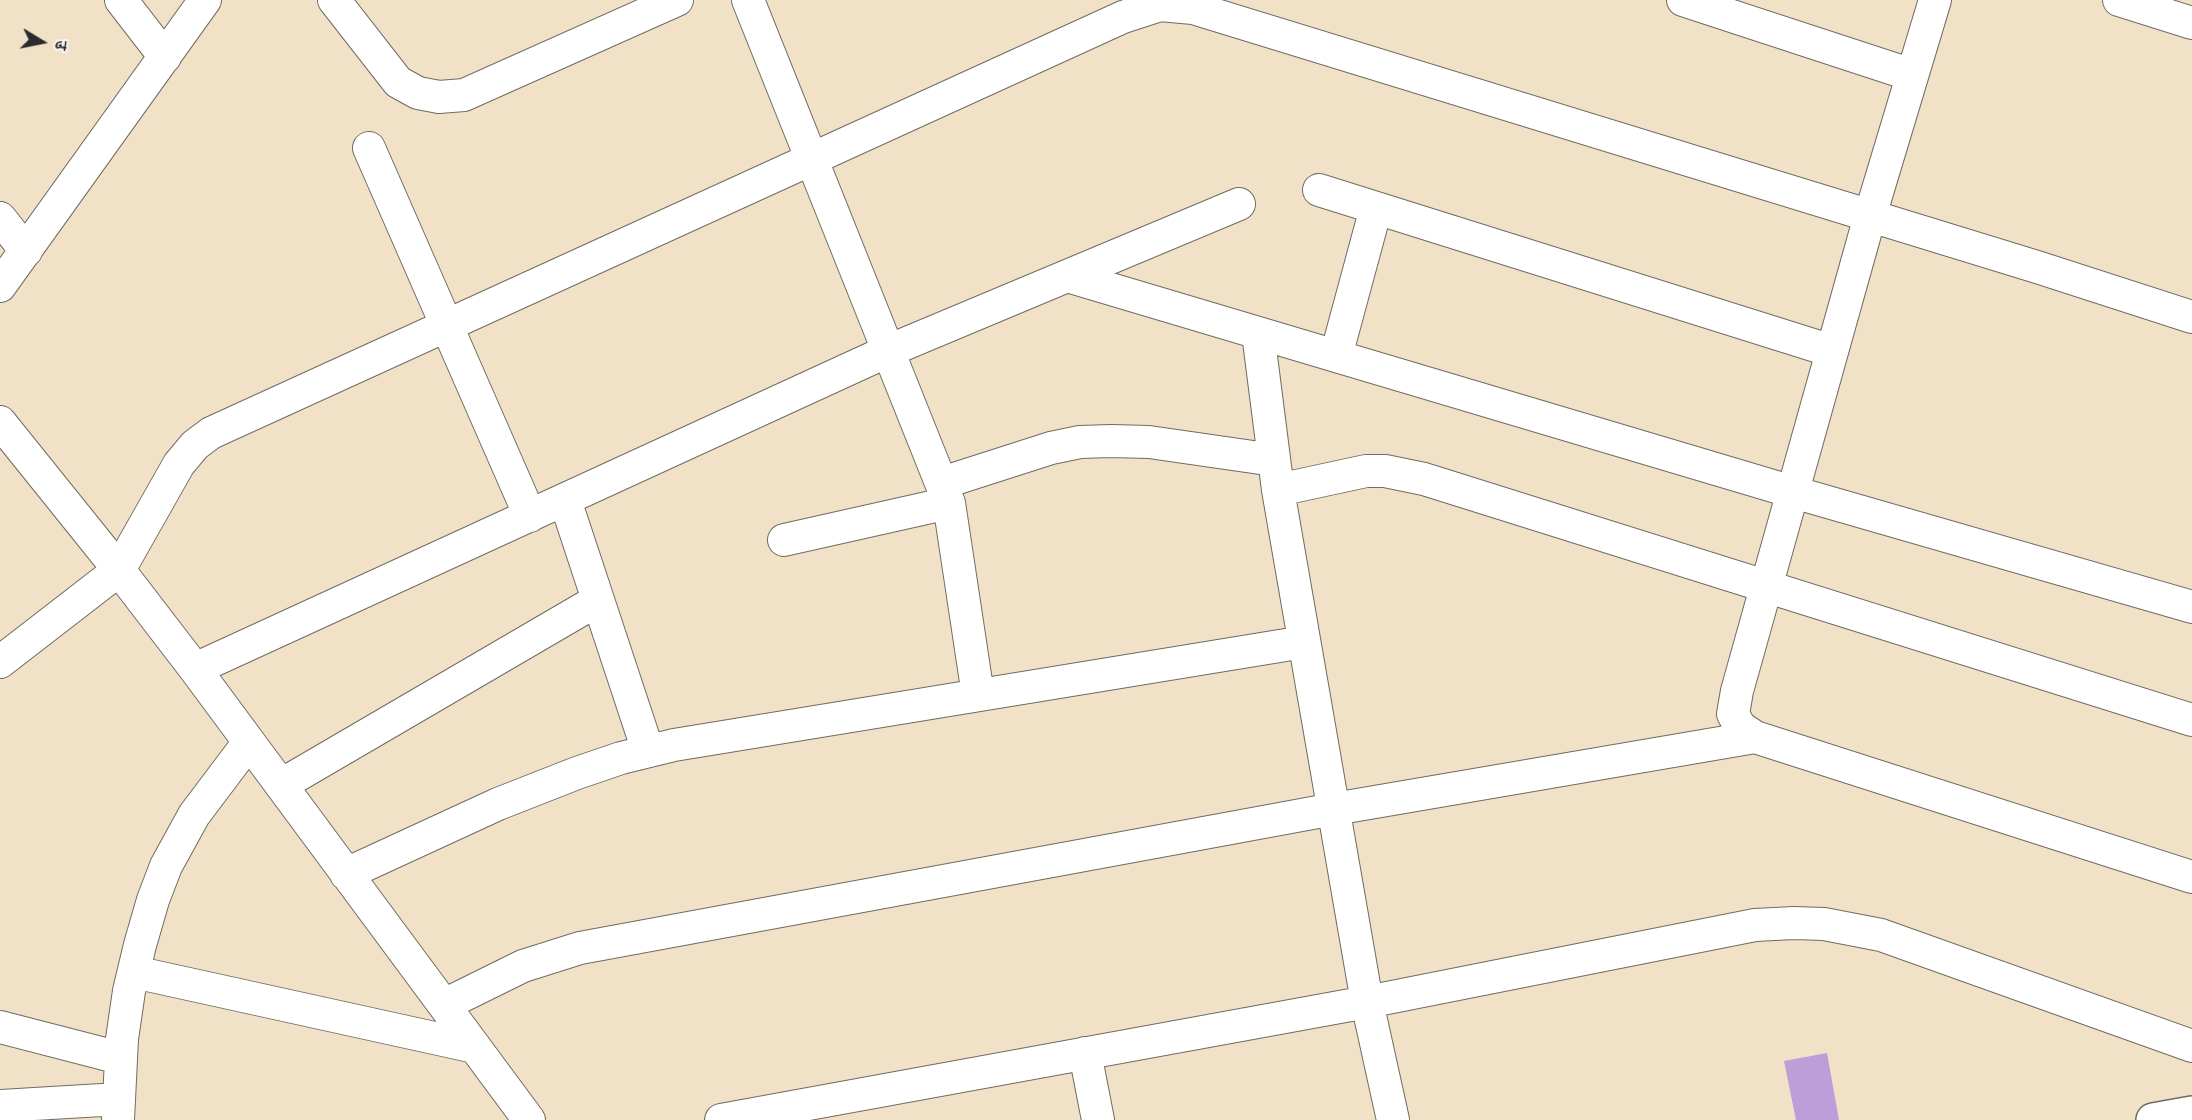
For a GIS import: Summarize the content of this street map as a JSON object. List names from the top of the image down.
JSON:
{
  "north": "right"
}
